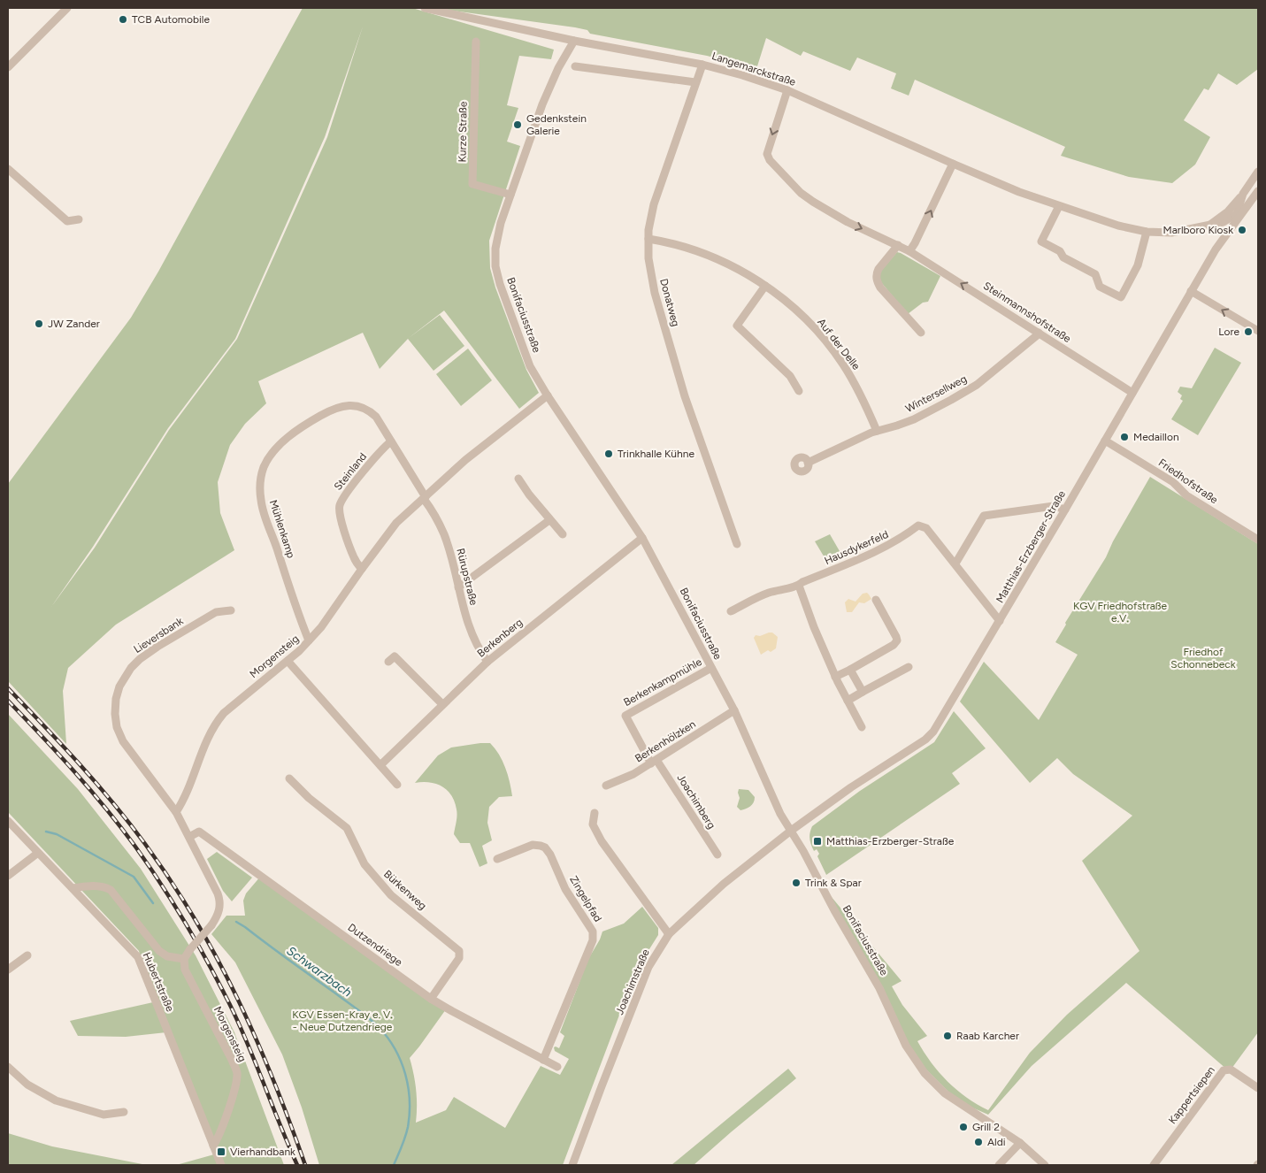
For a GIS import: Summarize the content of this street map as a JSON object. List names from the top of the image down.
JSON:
{
  "streets": {
    "street": [
      "Langemarckstraße",
      "Kurze Straße",
      "Donatweg",
      "Steinmannshofstraße",
      "Bonifaciusstraße",
      "Auf der Delle",
      "Wintersellweg",
      "Steinland",
      "Friedhofstraße",
      "Mühlenkamp",
      "Matthias-Erzberger-Straße",
      "Hausdykerfeld",
      "Rürupstraße",
      "Lieversbank",
      "Berkenberg",
      "Morgensteig",
      "Berkenkampmühle",
      "Berkenhölzken",
      "Joachimberg",
      "Bürkenweg",
      "Zingelpfad",
      "Dutzendriege",
      "Hubertstraße",
      "Joachimstraße",
      "Kappertsiepen"
    ]
  },
  "crossings": [
    ["Langemarckstraße", "Donatweg"],
    ["Langemarckstraße", "Steinmannshofstraße"],
    ["Langemarckstraße", "Bonifaciusstraße"],
    ["Langemarckstraße", "Matthias-Erzberger-Straße"],
    ["Kurze Straße", "Bonifaciusstraße"],
    ["Donatweg", "Auf der Delle"],
    ["Steinmannshofstraße", "Wintersellweg"],
    ["Steinmannshofstraße", "Matthias-Erzberger-Straße"],
    ["Bonifaciusstraße", "Matthias-Erzberger-Straße"],
    ["Bonifaciusstraße", "Berkenberg"],
    ["Bonifaciusstraße", "Morgensteig"],
    ["Bonifaciusstraße", "Berkenkampmühle"],
    ["Bonifaciusstraße", "Berkenhölzken"],
    ["Bonifaciusstraße", "Joachimstraße"],
    ["Auf der Delle", "Wintersellweg"],
    ["Steinland", "Mühlenkamp"],
    ["Steinland", "Morgensteig"],
    ["Friedhofstraße", "Matthias-Erzberger-Straße"],
    ["Mühlenkamp", "Rürupstraße"],
    ["Mühlenkamp", "Morgensteig"],
    ["Matthias-Erzberger-Straße", "Hausdykerfeld"],
    ["Matthias-Erzberger-Straße", "Joachimstraße"],
    ["Rürupstraße", "Berkenberg"],
    ["Rürupstraße", "Morgensteig"],
    ["Lieversbank", "Morgensteig"],
    ["Morgensteig", "Hubertstraße"],
    ["Berkenkampmühle", "Berkenhölzken"],
    ["Berkenkampmühle", "Joachimberg"],
    ["Berkenhölzken", "Joachimberg"],
    ["Bürkenweg", "Dutzendriege"],
    ["Zingelpfad", "Dutzendriege"]
  ],
  "water": ["Schwarzbach"],
  "parks": ["KGV Friedhofstraße e.V.", "Friedhof Schonnebeck", "KGV Essen-Kray e. V. - Neue Dutzendriege"],
  "places": {
    "other": [
      "TCB Automobile",
      "Gedenkstein Galerie",
      "Marlboro Kiosk",
      "JW Zander",
      "Lore",
      "Medaillon",
      "Trinkhalle Kühne",
      "Trink & Spar",
      "Raab Karcher",
      "Grill 2",
      "Aldi"
    ],
    "transit": ["Matthias-Erzberger-Straße", "Vierhandbank"]
  }
}
